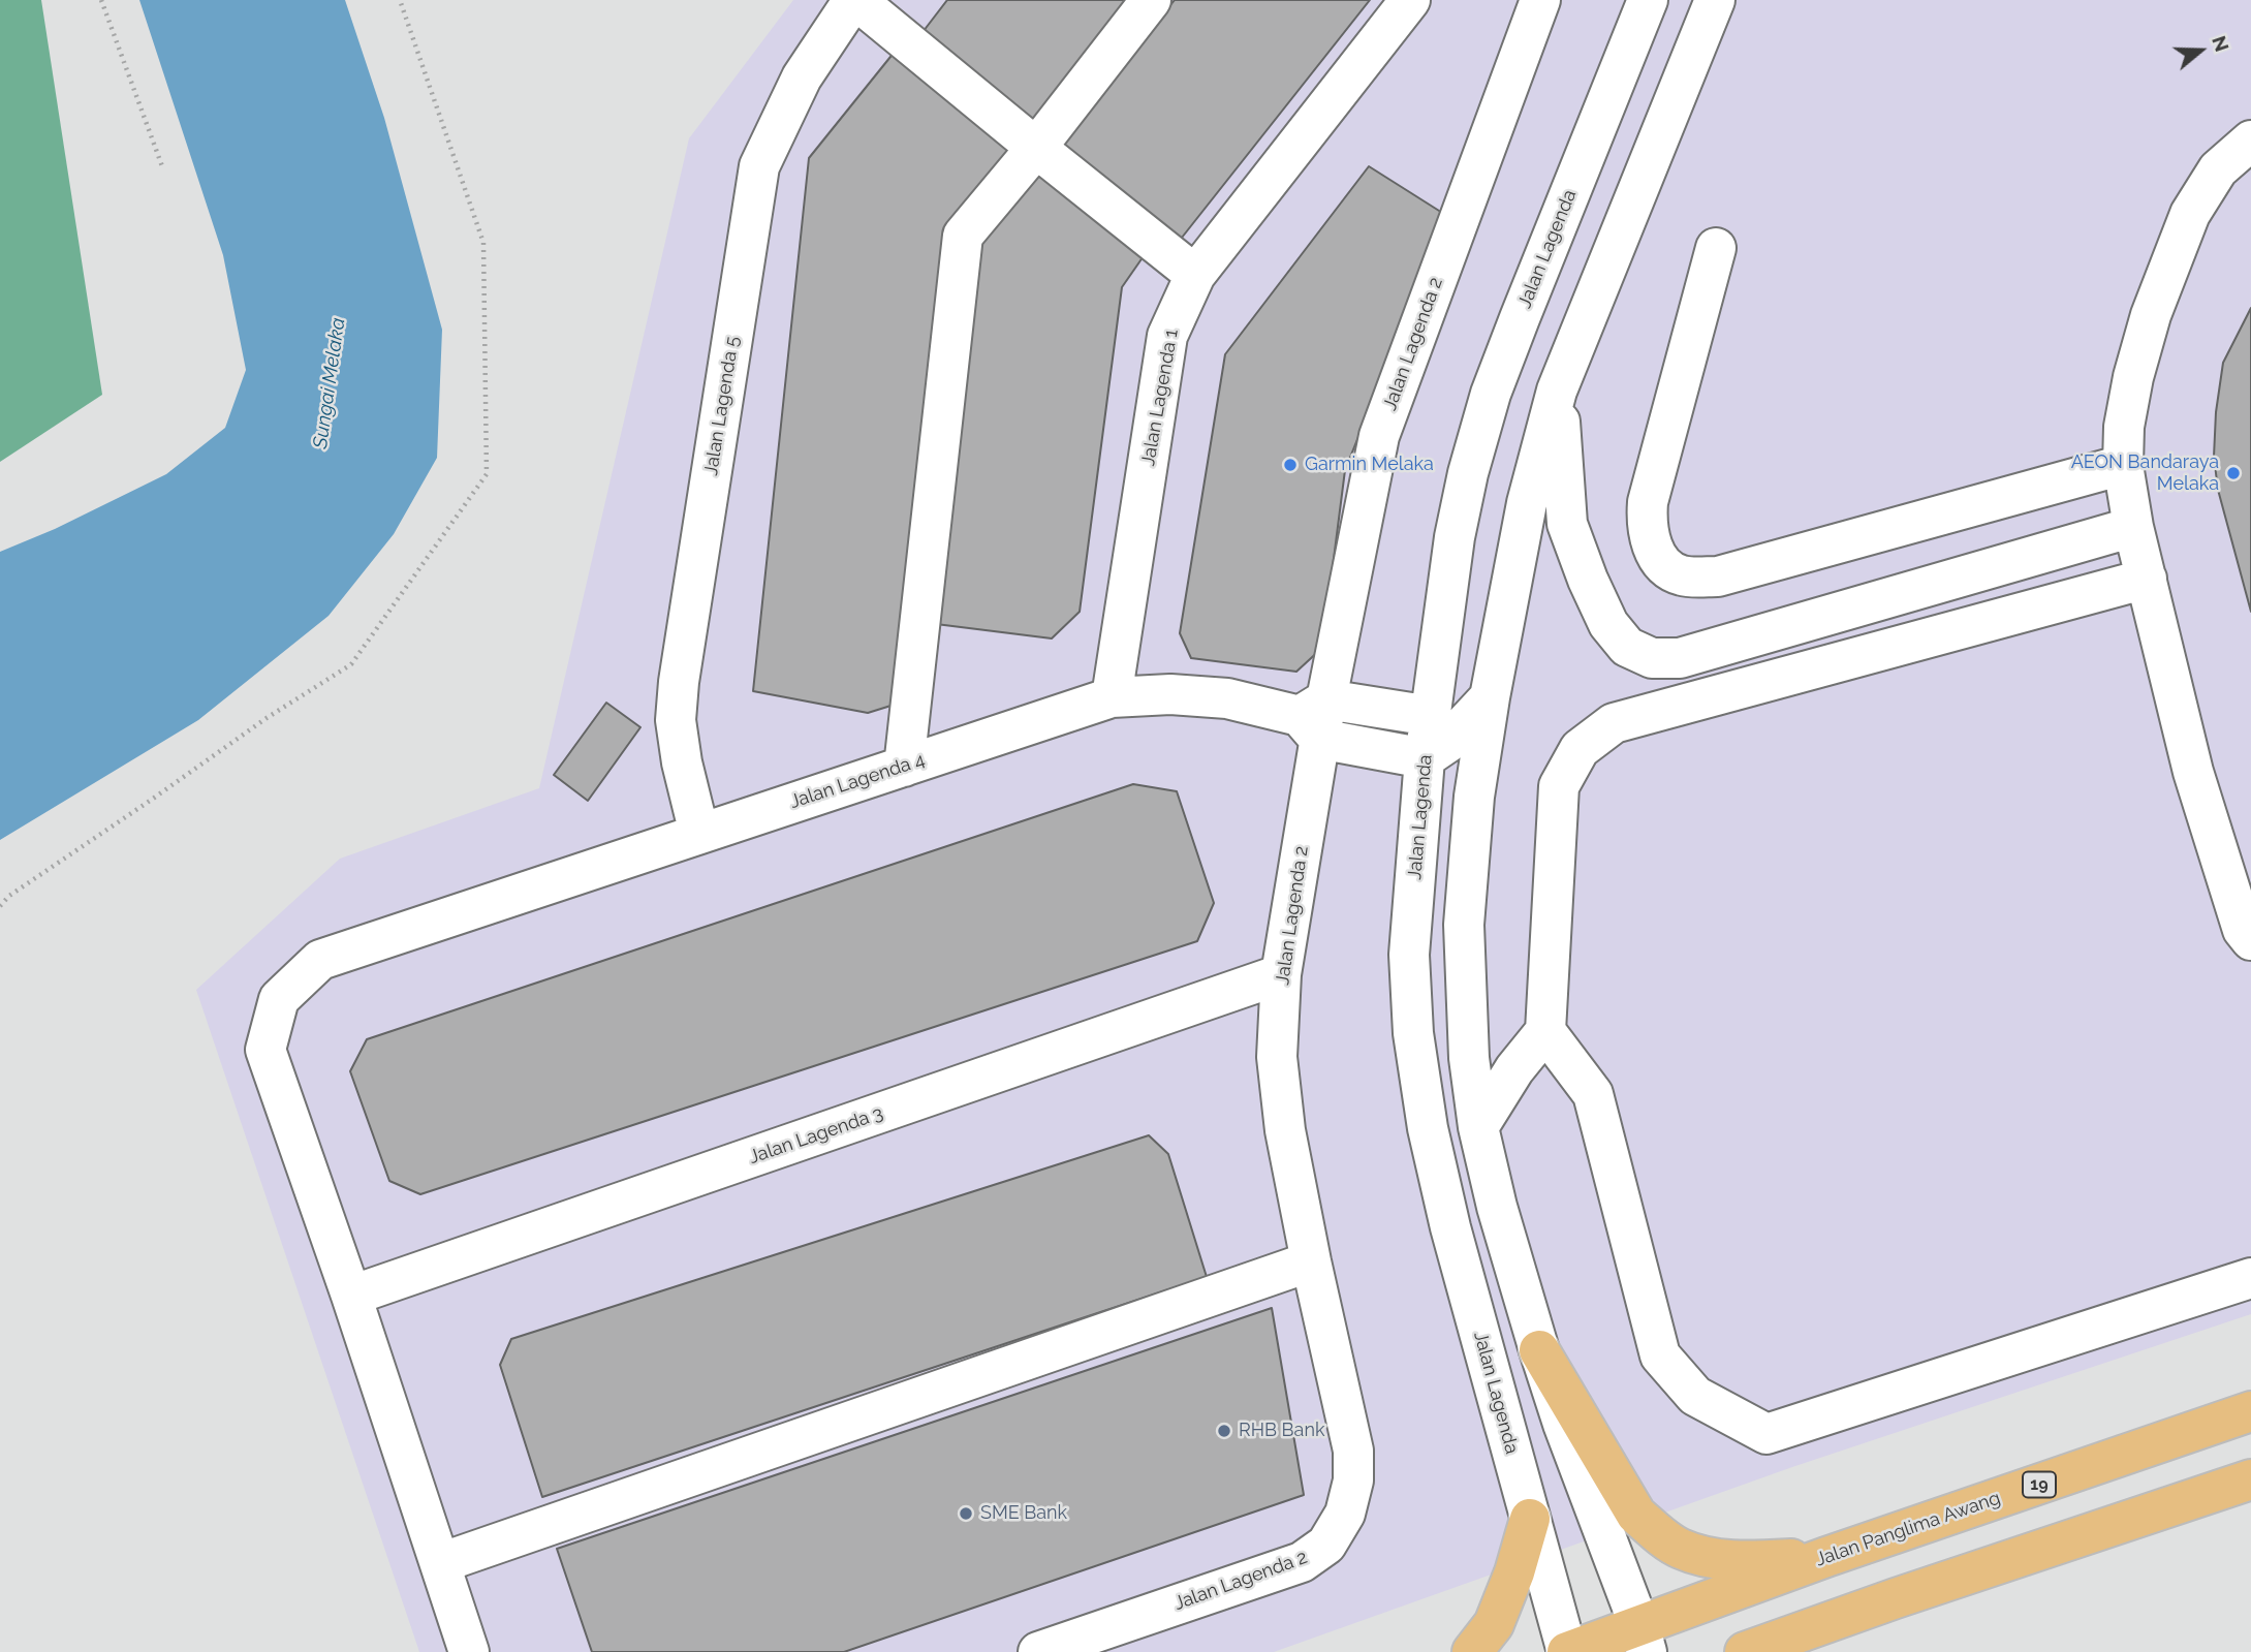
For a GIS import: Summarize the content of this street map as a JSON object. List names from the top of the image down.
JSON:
{
  "streets": {
    "main road": ["19", "Jalan Panglima Awang"],
    "street": [
      "Jalan Lagenda",
      "Jalan Lagenda 2",
      "Jalan Lagenda 1",
      "Jalan Lagenda 5",
      "Jalan Lagenda 4",
      "Jalan Lagenda 3"
    ]
  },
  "crossings": [
    ["Jalan Lagenda", "Jalan Lagenda 4"],
    ["Jalan Lagenda", "Jalan Panglima Awang"],
    ["Jalan Lagenda 2", "Jalan Lagenda 4"],
    ["Jalan Lagenda 2", "Jalan Lagenda 3"],
    ["Jalan Lagenda 1", "Jalan Lagenda 4"],
    ["Jalan Lagenda 5", "Jalan Lagenda 4"],
    ["Jalan Lagenda 4", "Jalan Lagenda 3"]
  ],
  "water": ["Sungai Melaka"],
  "places": [
    "Garmin Melaka",
    "AEON Bandaraya Melaka",
    "RHB Bank",
    "SME Bank"
  ],
  "north": "right"
}
